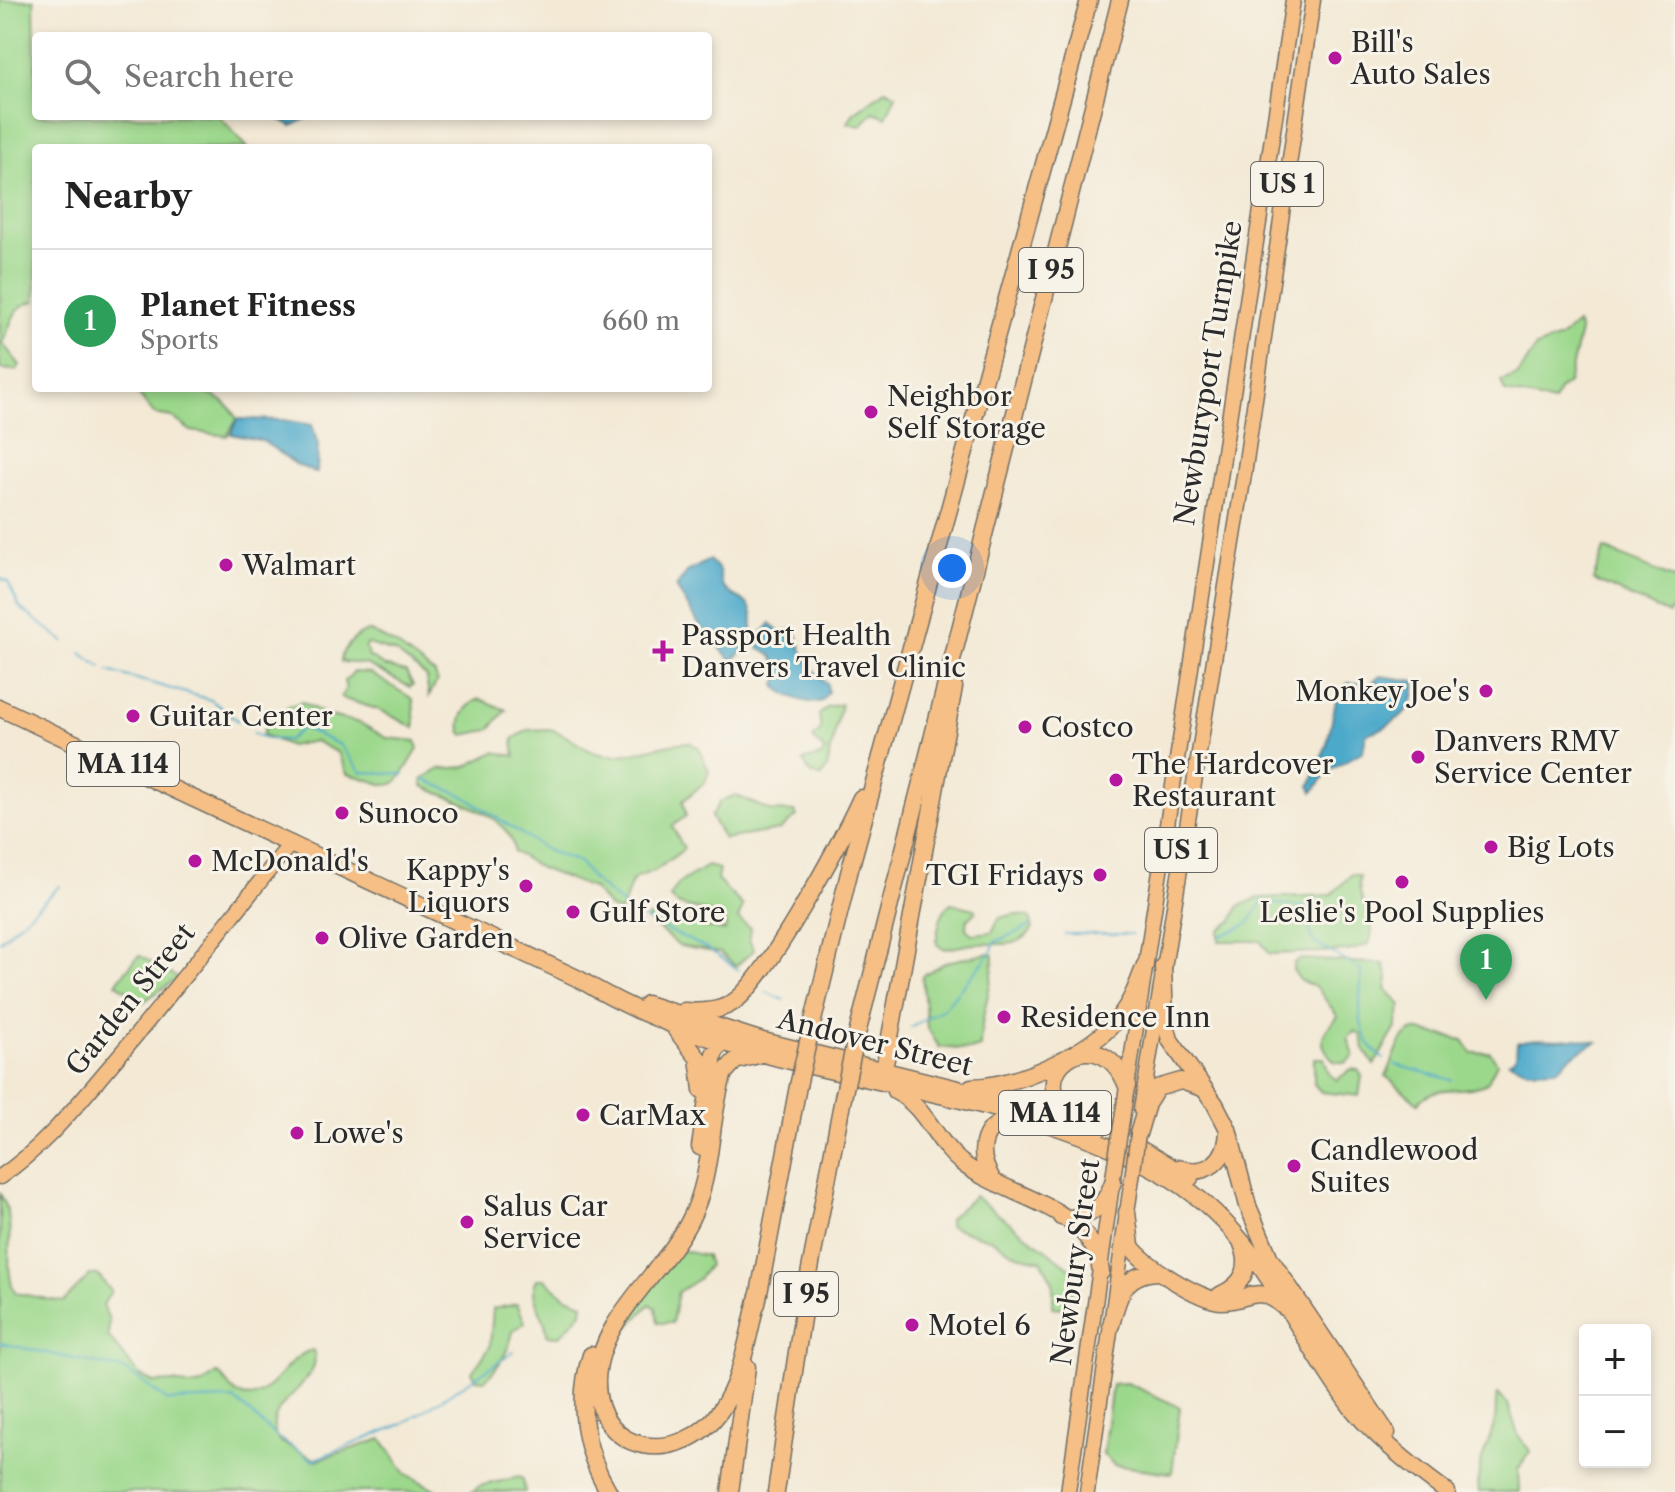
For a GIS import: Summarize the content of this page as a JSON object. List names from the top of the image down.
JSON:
{
  "streets": {
    "highway": ["I 95", "MA 114", "Andover Street"],
    "main road": [
      "US 1",
      "Newburyport Turnpike",
      "Garden Street",
      "Newbury Street"
    ]
  },
  "crossings": [
    ["Newburyport Turnpike", "Newbury Street"],
    ["Garden Street", "Andover Street"]
  ],
  "places": {
    "other": [
      "Bill's Auto Sales",
      "Neighbor Self Storage",
      "Walmart",
      "Monkey Joe's",
      "Guitar Center",
      "Costco",
      "Danvers RMV Service Center",
      "The Hardcover Restaurant",
      "Sunoco",
      "Big Lots",
      "McDonald's",
      "TGI Fridays",
      "Leslie's Pool Supplies",
      "Kappy's Liquors",
      "Gulf Store",
      "Olive Garden",
      "Residence Inn",
      "CarMax",
      "Lowe's",
      "Candlewood Suites",
      "Salus Car Service",
      "Motel 6"
    ],
    "health": ["Passport Health Danvers Travel Clinic"]
  },
  "page": {
    "search": "Search here",
    "heading": "Nearby",
    "list": [
      {
        "mark": "1",
        "name": "Planet Fitness",
        "note": "Sports",
        "value": "660 m"
      }
    ],
    "pins": "1",
    "map_buttons": ["+", "−"]
  }
}
